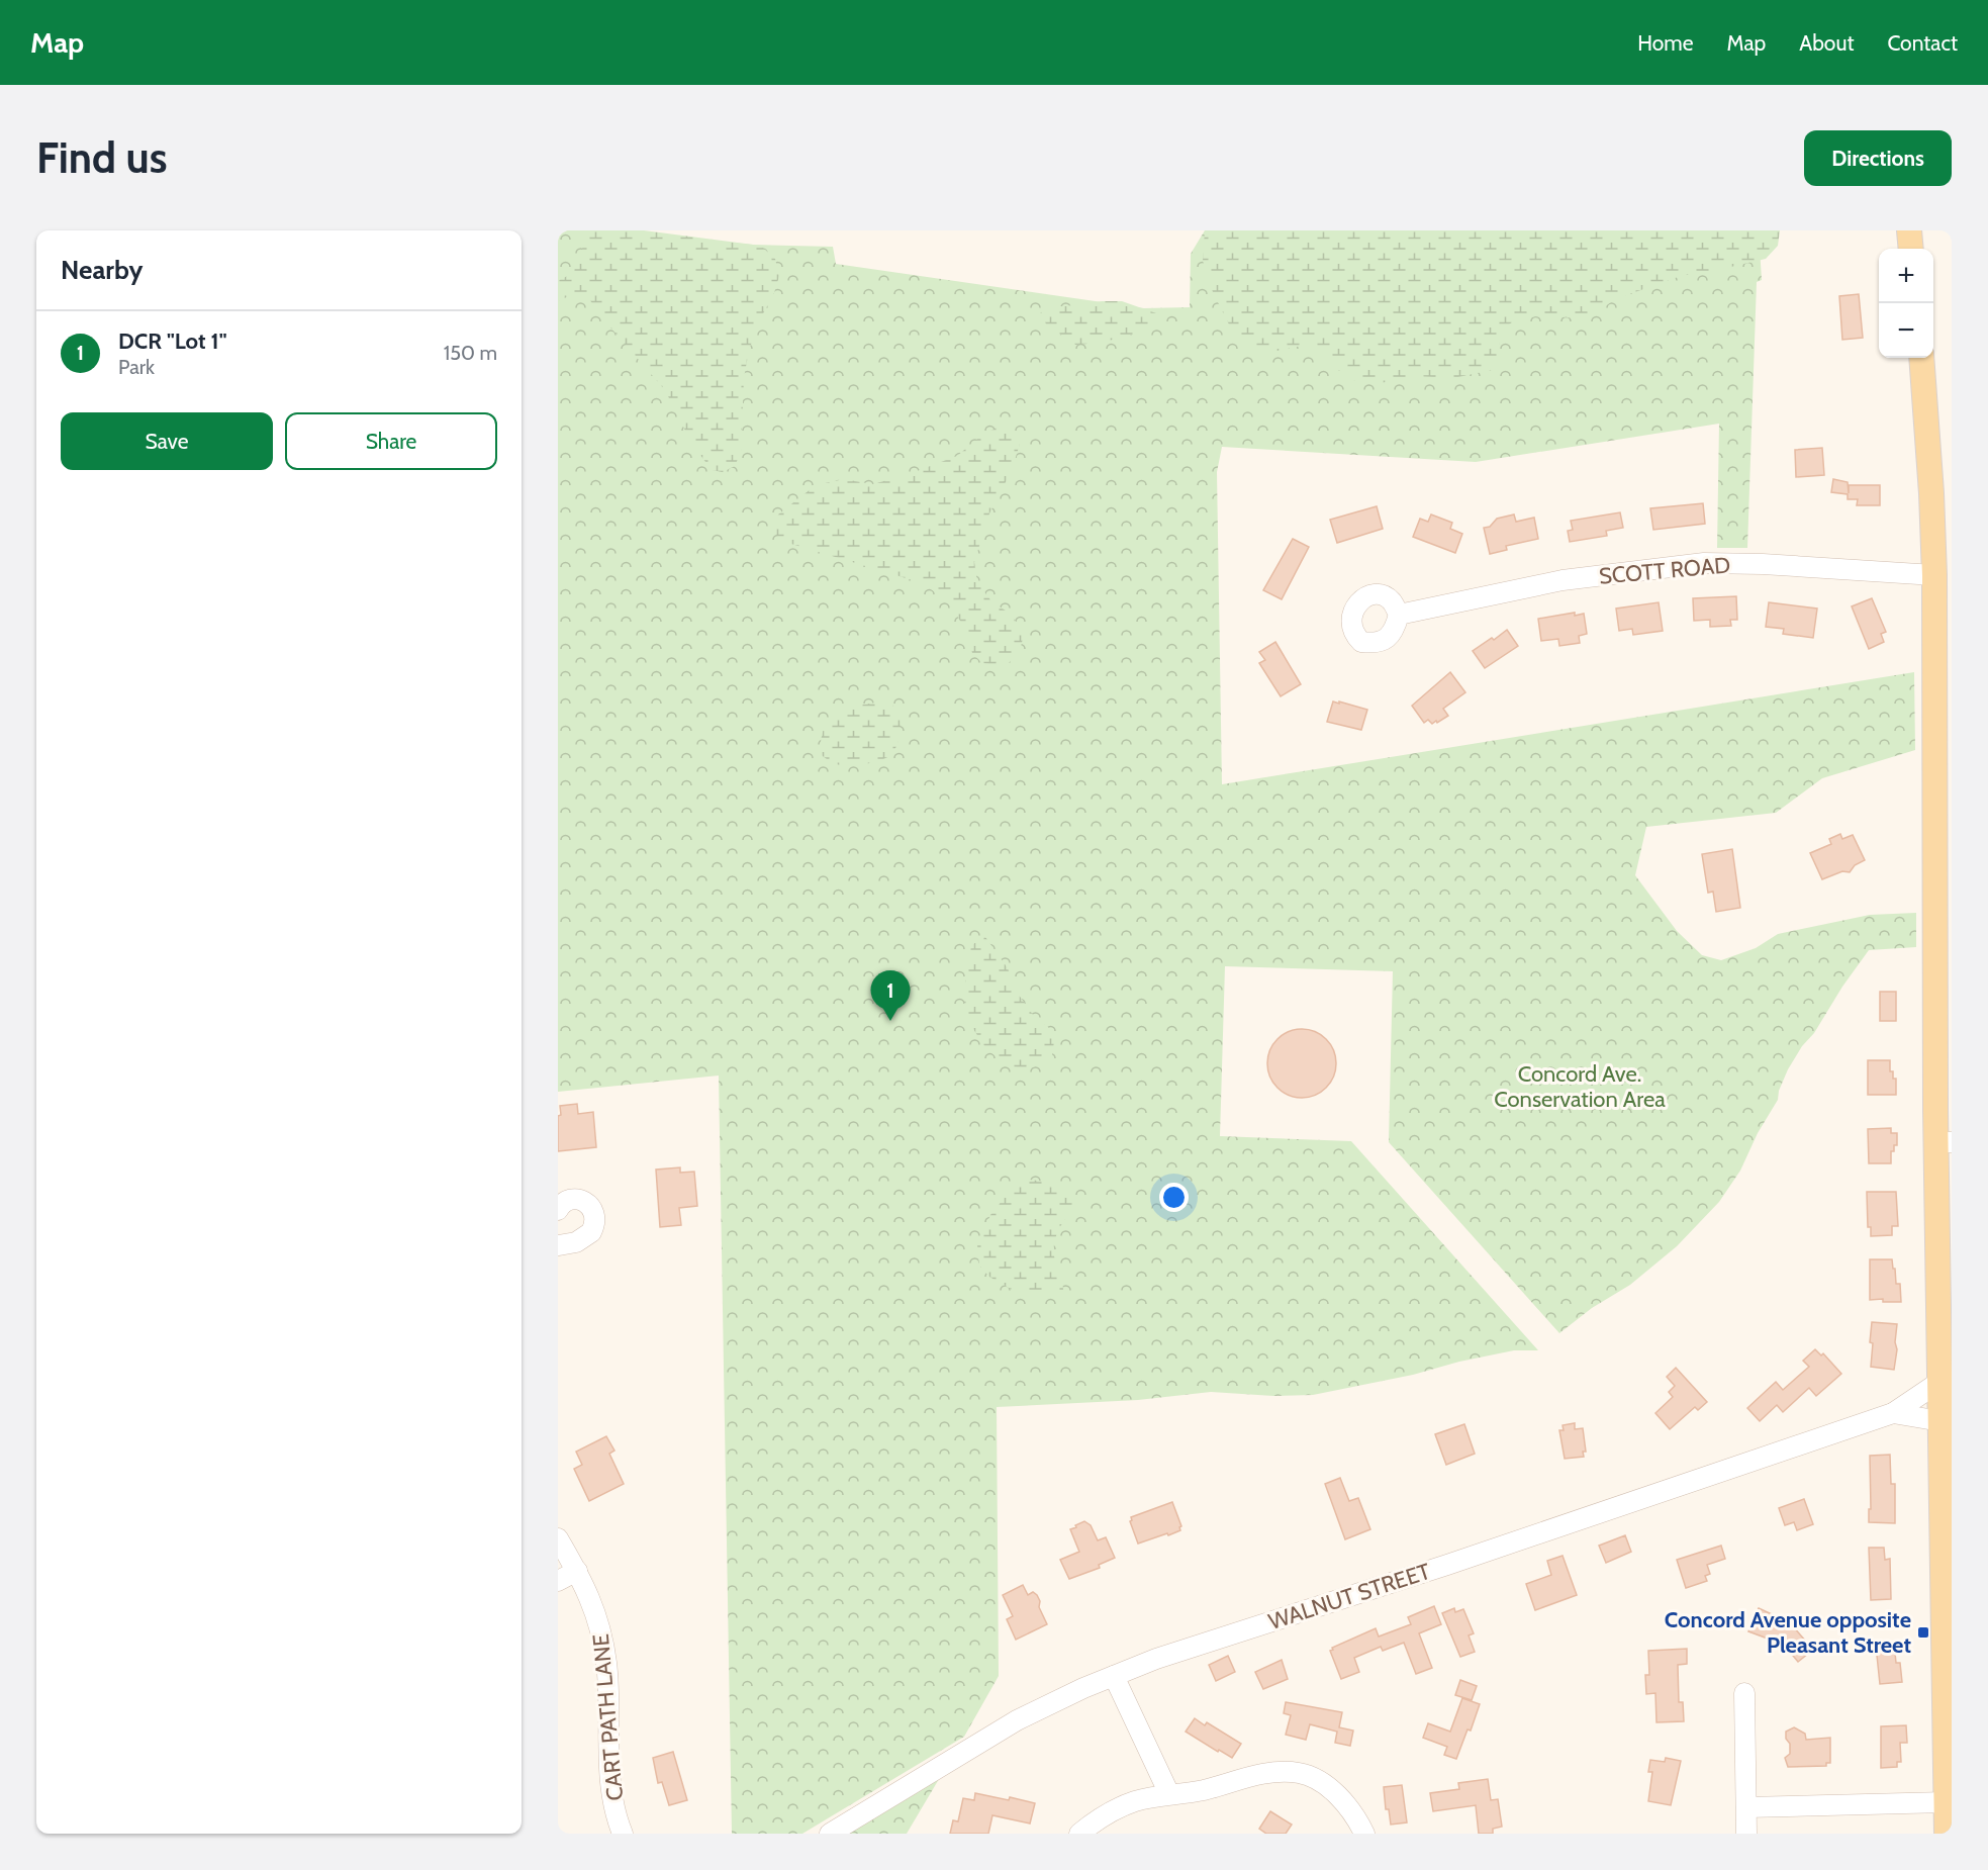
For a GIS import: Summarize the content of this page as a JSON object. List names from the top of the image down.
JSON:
{
  "streets": {
    "street": ["SCOTT ROAD", "WALNUT STREET", "CART PATH LANE"]
  },
  "parks": ["Concord Ave. Conservation Area"],
  "places": {
    "transit": ["Concord Avenue opposite Pleasant Street"]
  },
  "page": {
    "header": "Map",
    "nav": [
      "Home",
      "Map",
      "About",
      "Contact"
    ],
    "buttons": [
      "Directions",
      ["Save", "Share"]
    ],
    "title": "Find us",
    "heading": "Nearby",
    "map_buttons": ["+", "−"],
    "list": [
      {
        "mark": "1",
        "name": "DCR \"Lot 1\"",
        "note": "Park",
        "value": "150 m"
      }
    ],
    "pins": "1"
  }
}
